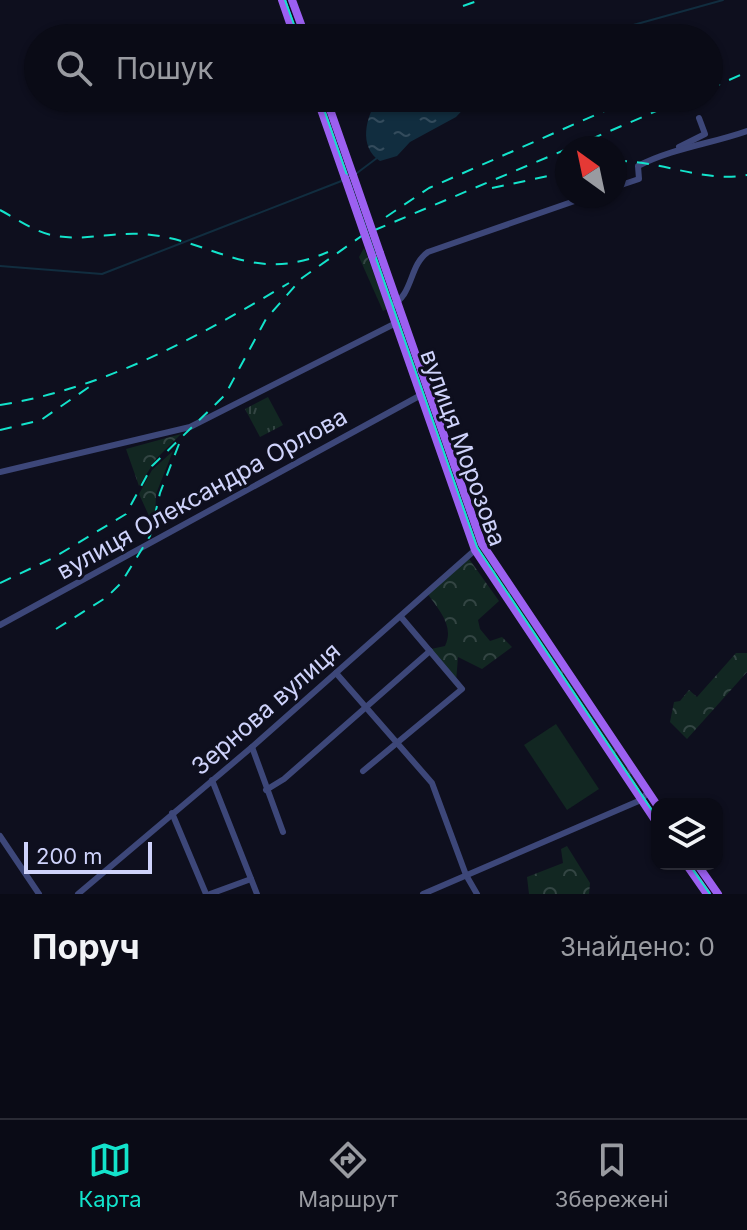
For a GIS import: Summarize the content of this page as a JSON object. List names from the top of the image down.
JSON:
{
  "streets": {
    "main road": ["вулиця Морозова"],
    "street": ["вулиця Олександра Орлова", "Зернова вулиця"]
  },
  "crossings": [
    ["вулиця Морозова", "вулиця Олександра Орлова"],
    ["вулиця Морозова", "Зернова вулиця"]
  ],
  "scale_bar": "200 m",
  "north": "top left",
  "page": {
    "search": "Пошук",
    "scale": "200 m",
    "heading": ["Поруч", "Знайдено: 0"],
    "nav": ["Карта", "Маршрут", "Збережені"]
  }
}
